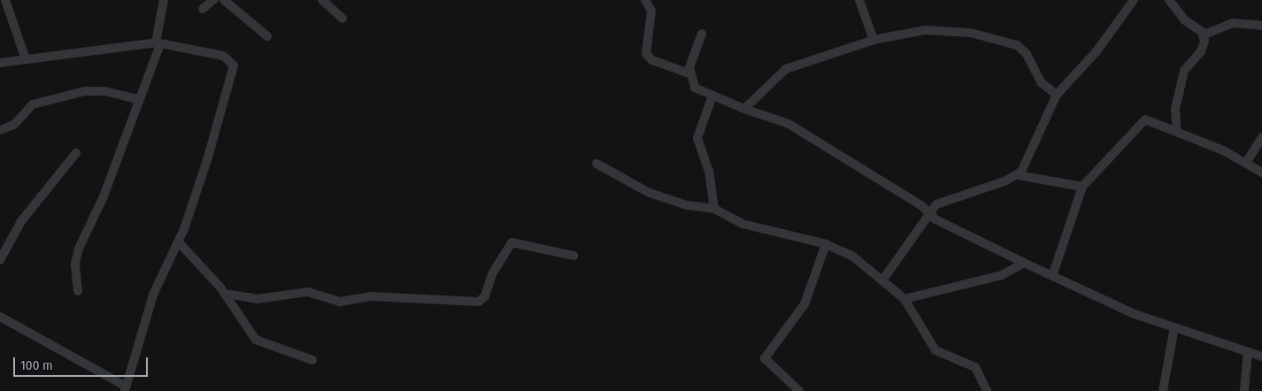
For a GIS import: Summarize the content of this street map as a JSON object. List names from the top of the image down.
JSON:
{
  "scale_bar": "100 m"
}
